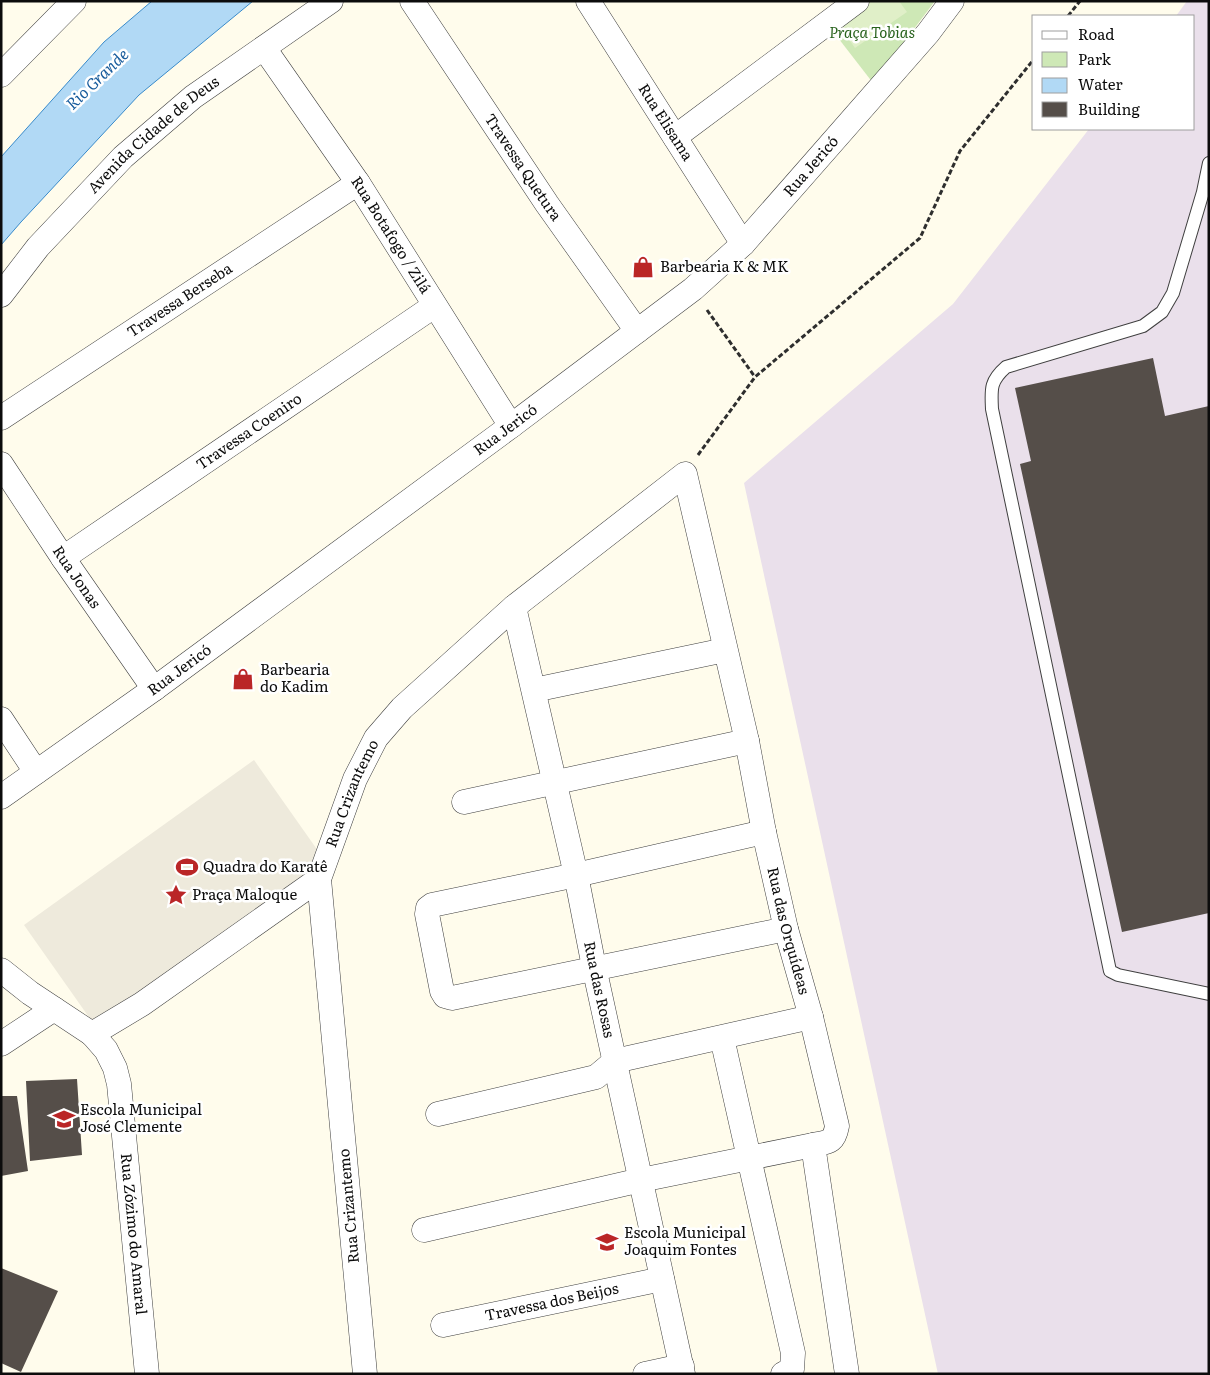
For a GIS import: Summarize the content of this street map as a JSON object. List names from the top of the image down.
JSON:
{
  "streets": {
    "street": [
      "Rua Elisama",
      "Avenida Cidade de Deus",
      "Travessa Quetura",
      "Rua Jericó",
      "Rua Botafogo / Zilá",
      "Travessa Berseba",
      "Travessa Coeniro",
      "Rua Jonas",
      "Rua Crizantemo",
      "Rua das Orquídeas",
      "Rua das Rosas",
      "Rua Zózimo do Amaral",
      "Travessa dos Beijos"
    ]
  },
  "crossings": [
    ["Rua Elisama", "Rua Jericó"],
    ["Avenida Cidade de Deus", "Rua Botafogo / Zilá"],
    ["Travessa Quetura", "Rua Jericó"],
    ["Rua Jericó", "Rua Botafogo / Zilá"],
    ["Rua Jericó", "Rua Jonas"],
    ["Rua Botafogo / Zilá", "Travessa Berseba"],
    ["Rua Botafogo / Zilá", "Travessa Coeniro"],
    ["Travessa Coeniro", "Rua Jonas"],
    ["Rua Crizantemo", "Rua das Orquídeas"],
    ["Rua Crizantemo", "Rua das Rosas"],
    ["Rua das Rosas", "Travessa dos Beijos"]
  ],
  "water": ["Rio Grande"],
  "parks": ["Praça Tobias"],
  "places": {
    "shop": ["Barbearia K & MK", "Barbearia do Kadim"],
    "sports": ["Quadra do Karatê"],
    "place": ["Praça Maloque"],
    "school or university": ["Escola Municipal José Clemente", "Escola Municipal Joaquim Fontes"]
  },
  "legend": [
    "Road",
    "Park",
    "Water",
    "Building"
  ]
}
